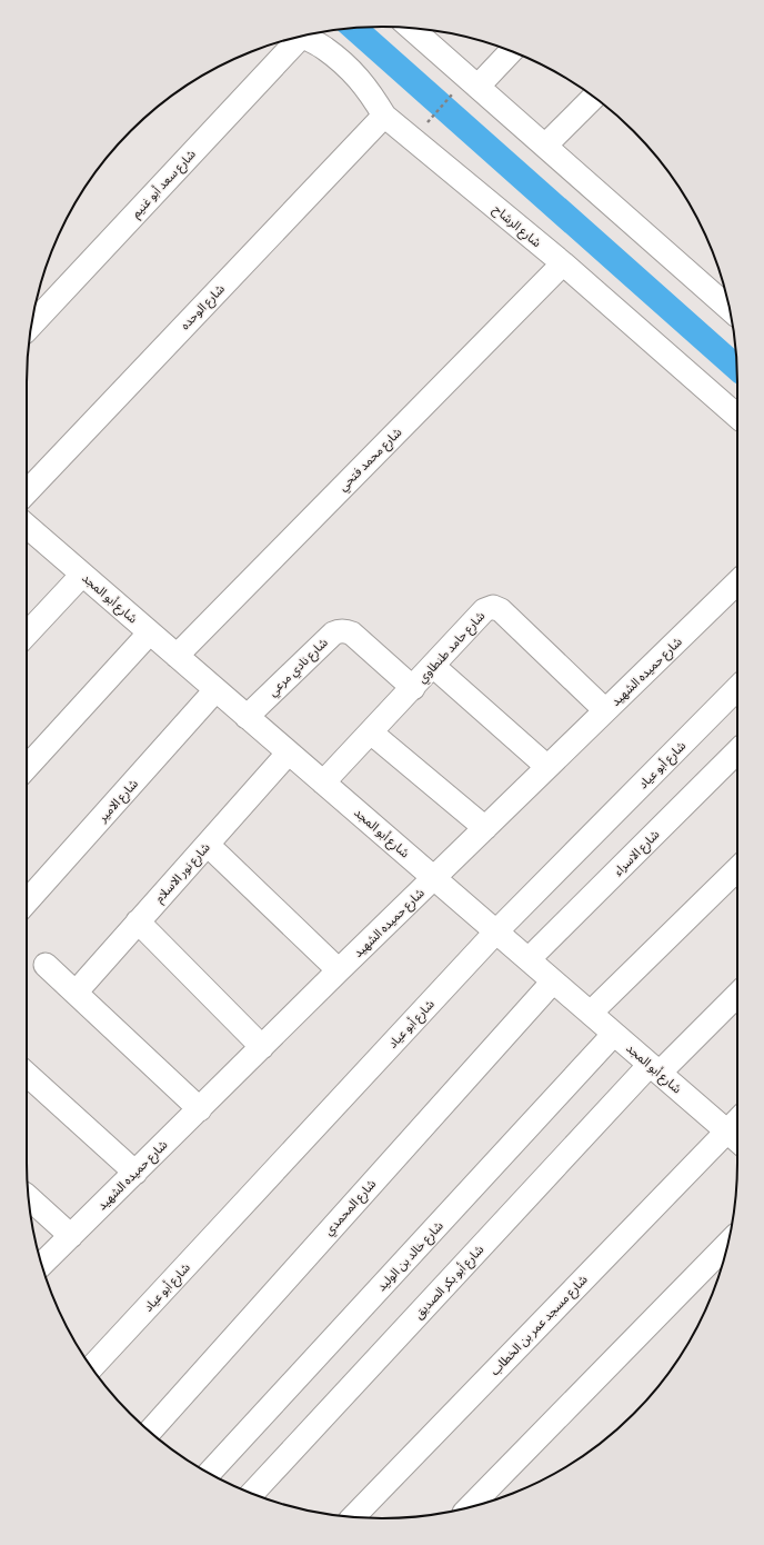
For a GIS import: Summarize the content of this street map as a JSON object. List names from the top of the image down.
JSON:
{
  "streets": {
    "street": [
      "شارع سعد أبو غنيم",
      "شارع الرشاح",
      "شارع الوحده",
      "شارع محمد فتحي",
      "شارع أبو المجد",
      "شارع حامد طنطاوي",
      "شارع نادي مرعي",
      "شارع حميده الشهيد",
      "شارع أبو عياد",
      "شارع الامير",
      "شارع الاسراء",
      "شارع نور الاسلام",
      "شارع المحمدي",
      "شارع خالد بن الوليد",
      "شارع أبو بكر الصديق",
      "شارع مسجد عمر بن الخطاب"
    ]
  },
  "crossings": [
    ["شارع الرشاح", "شارع الوحده"],
    ["شارع الرشاح", "شارع محمد فتحي"],
    ["شارع محمد فتحي", "شارع أبو المجد"],
    ["شارع أبو المجد", "شارع حامد طنطاوي"],
    ["شارع أبو المجد", "شارع نادي مرعي"],
    ["شارع أبو المجد", "شارع حميده الشهيد"],
    ["شارع أبو المجد", "شارع أبو عياد"],
    ["شارع أبو المجد", "شارع الامير"],
    ["شارع أبو المجد", "شارع الاسراء"],
    ["شارع أبو المجد", "شارع نور الاسلام"],
    ["شارع أبو المجد", "شارع المحمدي"],
    ["شارع أبو المجد", "شارع خالد بن الوليد"],
    ["شارع أبو المجد", "شارع أبو بكر الصديق"],
    ["شارع أبو المجد", "شارع مسجد عمر بن الخطاب"],
    ["شارع حامد طنطاوي", "شارع نادي مرعي"],
    ["شارع حامد طنطاوي", "شارع حميده الشهيد"]
  ]
}
